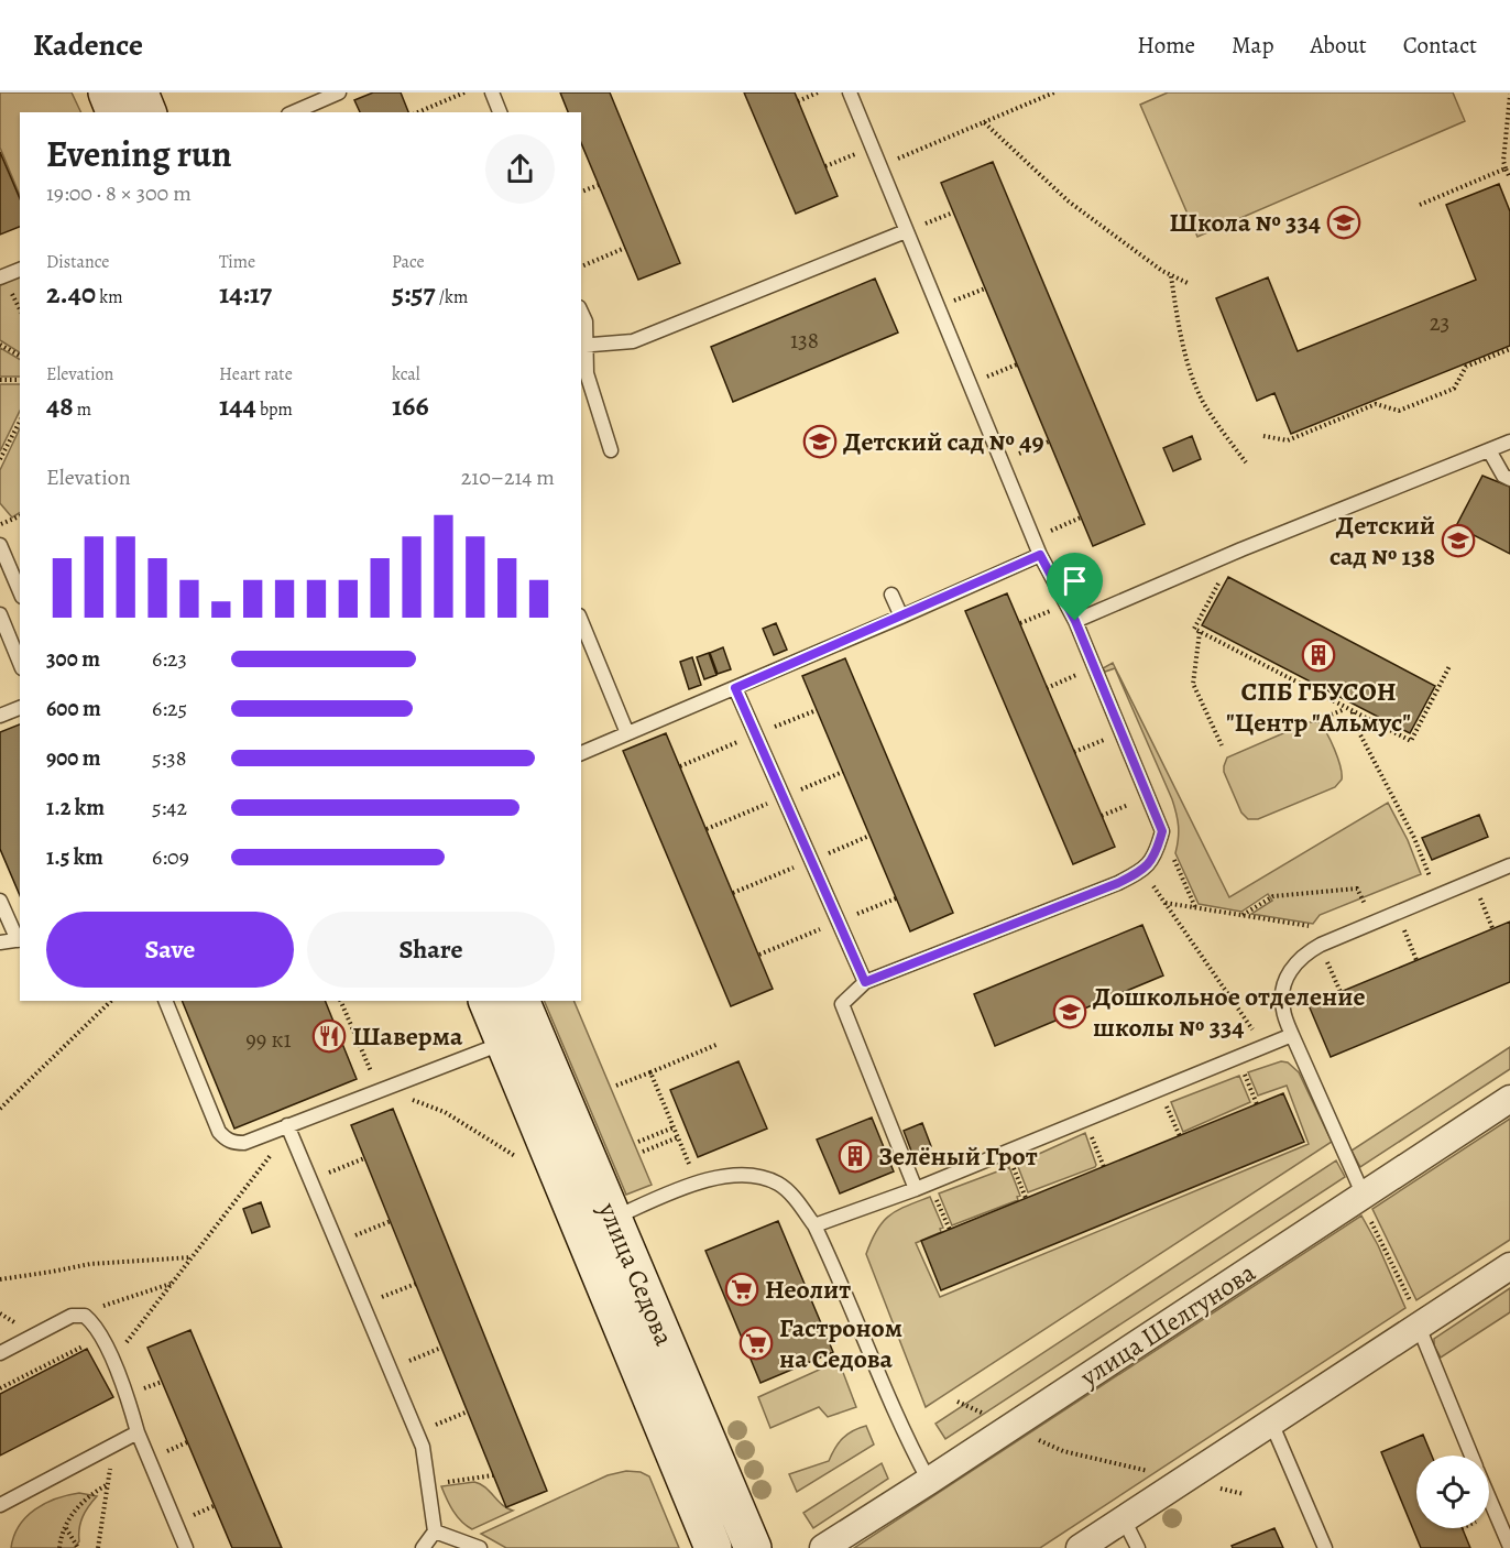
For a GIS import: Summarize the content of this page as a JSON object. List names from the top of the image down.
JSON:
{
  "streets": {
    "main road": ["улица Седова"],
    "street": ["улица Шелгунова"]
  },
  "places": {
    "school or university": [
      "Школа № 334",
      "Детский сад № 49",
      "Детский сад № 138",
      "Дошкольное отделение школы № 334"
    ],
    "building": ["СПБ ГБУСОН \"Центр \"Альмус\"", "Зелёный Грот"],
    "restaurant": ["Шаверма"],
    "supermarket": ["Неолит", "Гастроном на Седова"]
  },
  "house_numbers": ["23", "138", "99 к1"],
  "page": {
    "header": "Kadence",
    "nav": [
      "Home",
      "Map",
      "About",
      "Contact"
    ],
    "heading": ["Evening run", "19:00 · 8 × 300 m"],
    "stats": [
      ["Distance", "2.40 km"],
      ["Time", "14:17"],
      ["Pace", "5:57 /km"],
      ["Elevation", "48 m"],
      ["Heart rate", "144 bpm"],
      ["kcal", "166"]
    ],
    "chart": ["Elevation", "210–214 m"],
    "list": [
      {
        "name": "300 m",
        "note": "6:23"
      },
      {
        "name": "600 m",
        "note": "6:25"
      },
      {
        "name": "900 m",
        "note": "5:38"
      },
      {
        "name": "1.2 km",
        "note": "5:42"
      },
      {
        "name": "1.5 km",
        "note": "6:09"
      }
    ],
    "buttons": ["Save", "Share"]
  }
}
